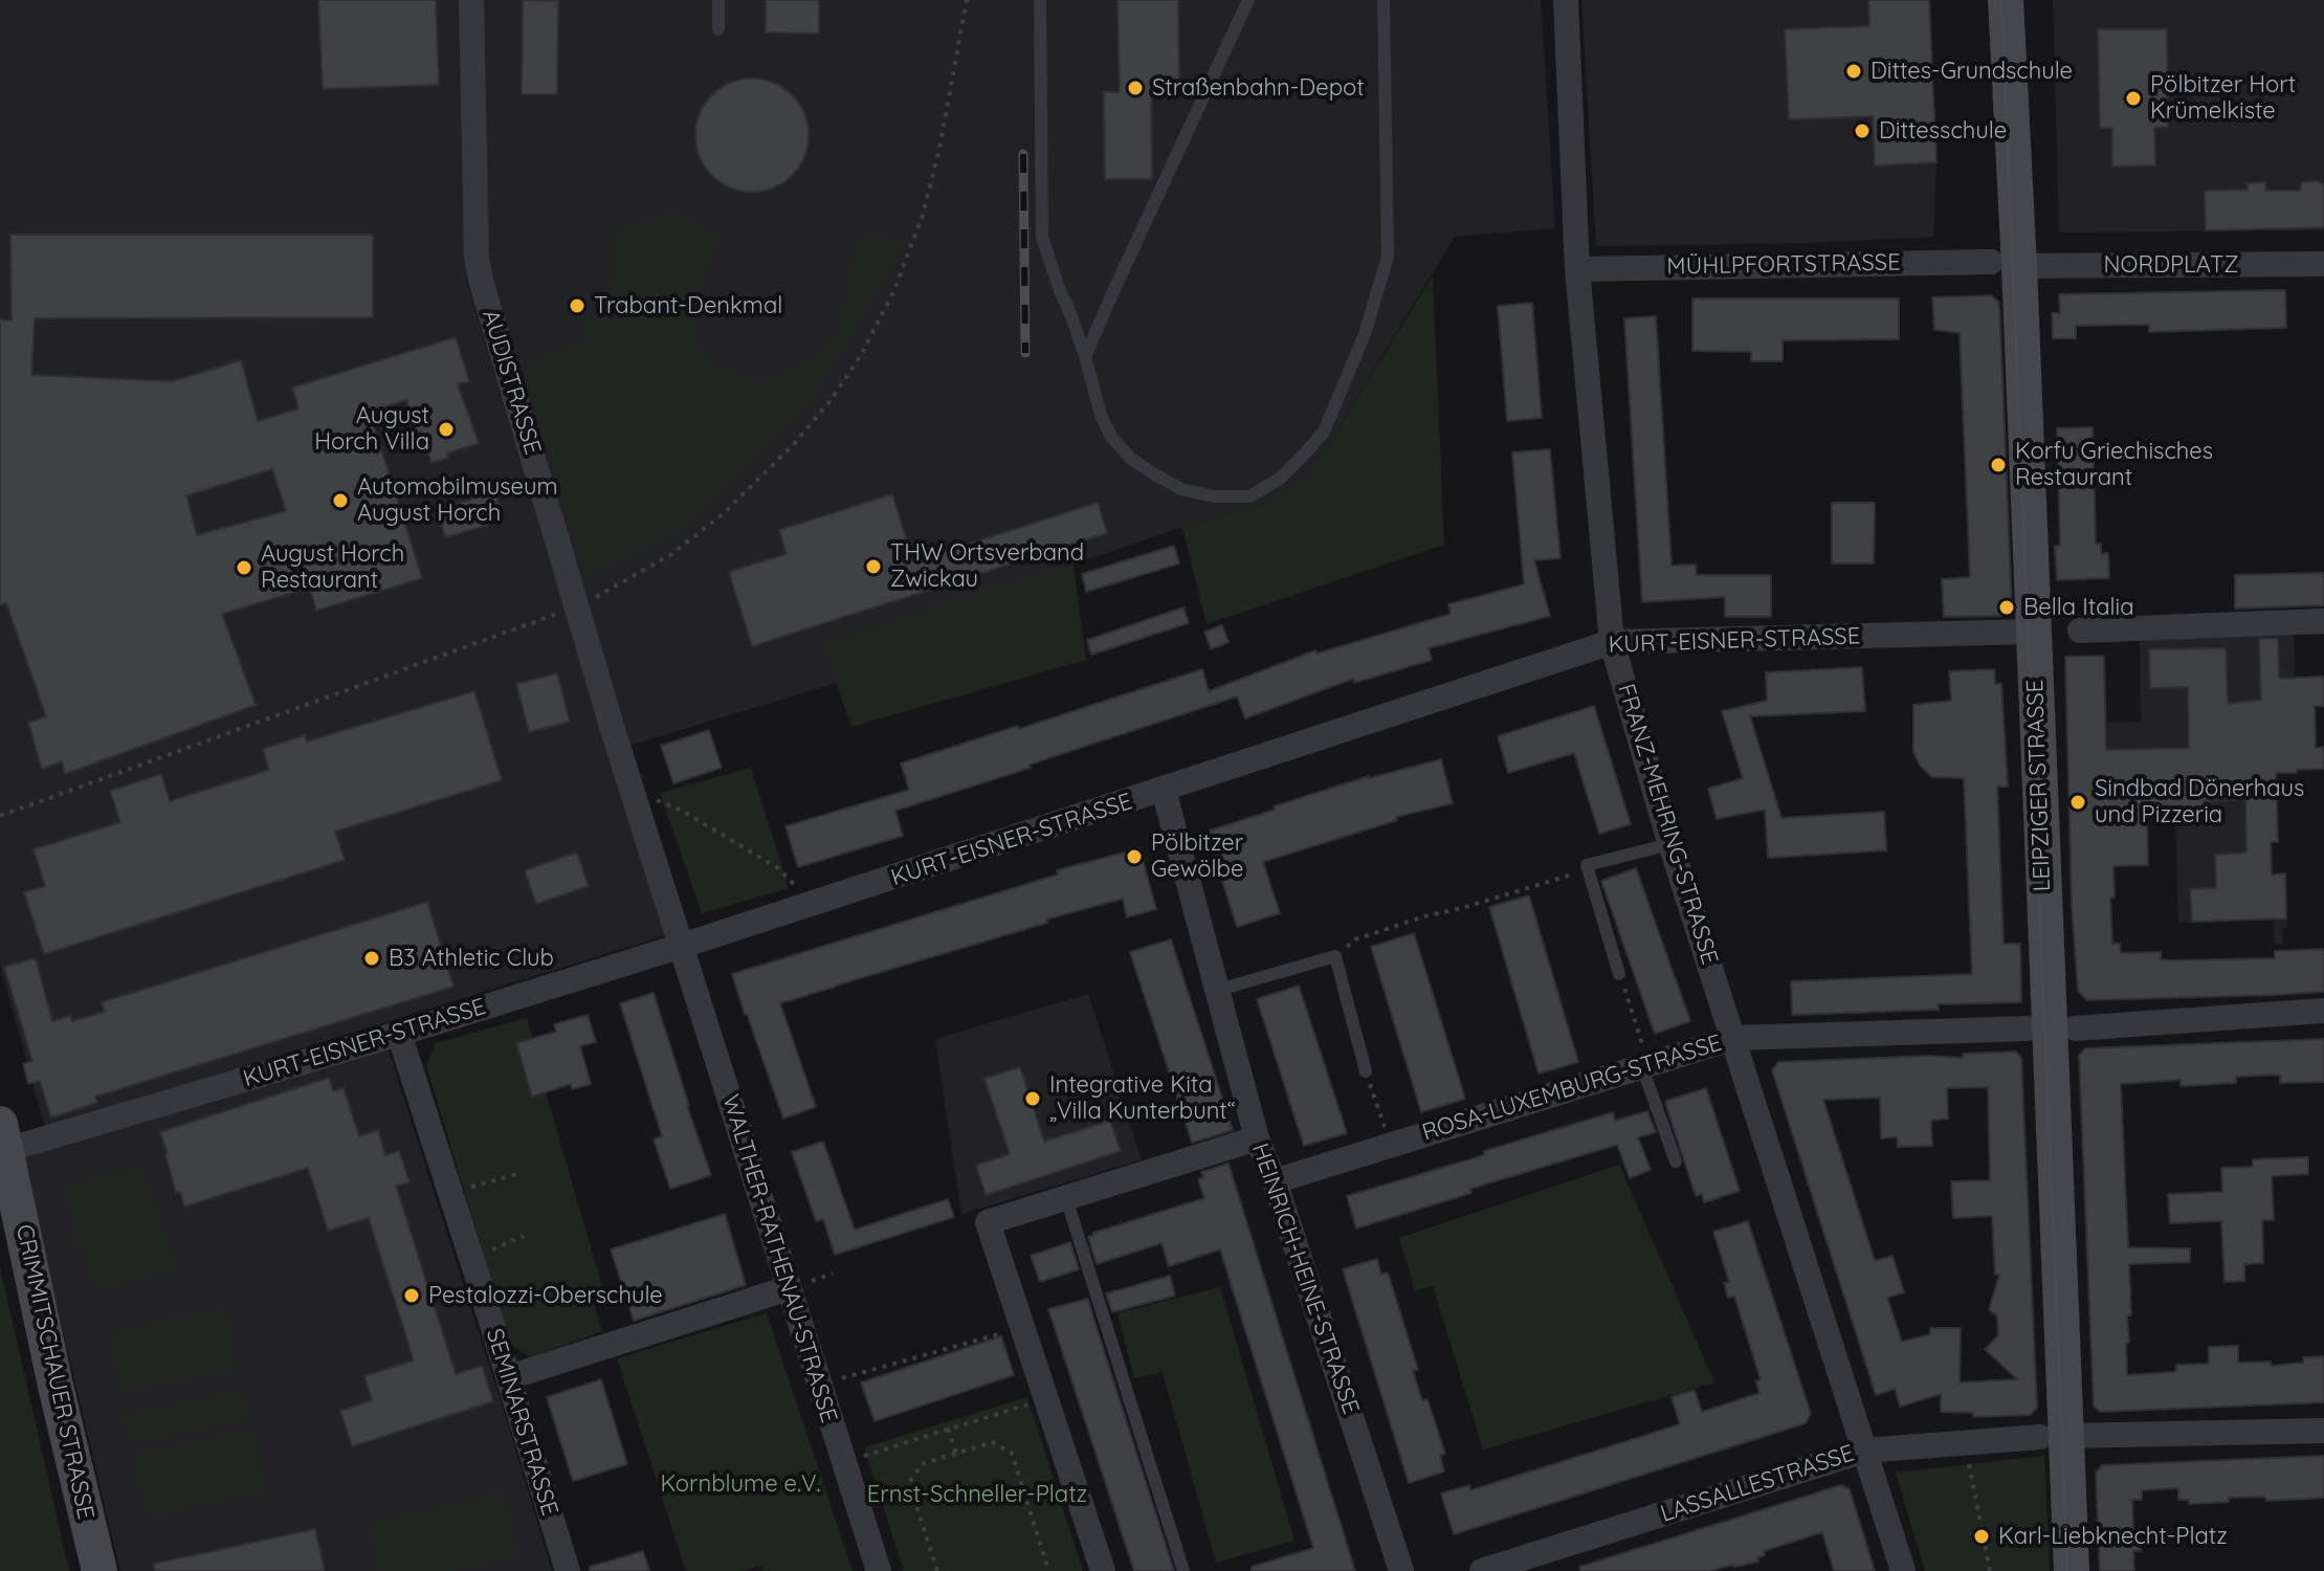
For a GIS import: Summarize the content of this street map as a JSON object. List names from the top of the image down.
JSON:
{
  "streets": {
    "street": [
      "MÜHLPFORTSTRASSE",
      "NORDPLATZ",
      "AUDISTRASSE",
      "KURT-EISNER-STRASSE",
      "LEIPZIGER STRASSE",
      "FRANZ-MEHRING-STRASSE",
      "ROSA-LUXEMBURG-STRASSE",
      "WALTHER-RATHENAU-STRASSE",
      "HEINRICH-HEINE-STRASSE",
      "CRIMMITSCHAUER STRASSE",
      "SEMINARSTRASSE",
      "LASSALLESTRASSE"
    ]
  },
  "crossings": [
    ["MÜHLPFORTSTRASSE", "NORDPLATZ"],
    ["MÜHLPFORTSTRASSE", "LEIPZIGER STRASSE"],
    ["MÜHLPFORTSTRASSE", "FRANZ-MEHRING-STRASSE"],
    ["NORDPLATZ", "LEIPZIGER STRASSE"],
    ["AUDISTRASSE", "KURT-EISNER-STRASSE"],
    ["AUDISTRASSE", "WALTHER-RATHENAU-STRASSE"],
    ["KURT-EISNER-STRASSE", "LEIPZIGER STRASSE"],
    ["KURT-EISNER-STRASSE", "FRANZ-MEHRING-STRASSE"],
    ["KURT-EISNER-STRASSE", "WALTHER-RATHENAU-STRASSE"],
    ["KURT-EISNER-STRASSE", "HEINRICH-HEINE-STRASSE"],
    ["KURT-EISNER-STRASSE", "CRIMMITSCHAUER STRASSE"],
    ["KURT-EISNER-STRASSE", "SEMINARSTRASSE"],
    ["LEIPZIGER STRASSE", "LASSALLESTRASSE"],
    ["FRANZ-MEHRING-STRASSE", "ROSA-LUXEMBURG-STRASSE"],
    ["FRANZ-MEHRING-STRASSE", "LASSALLESTRASSE"],
    ["ROSA-LUXEMBURG-STRASSE", "HEINRICH-HEINE-STRASSE"]
  ],
  "parks": ["Kornblume e.V.", "Ernst-Schneller-Platz"],
  "places": [
    "Dittes-Grundschule",
    "Straßenbahn-Depot",
    "Pölbitzer Hort Krümelkiste",
    "Dittesschule",
    "Trabant-Denkmal",
    "August Horch Villa",
    "Korfu Griechisches Restaurant",
    "Automobilmuseum August Horch",
    "THW Ortsverband Zwickau",
    "August Horch Restaurant",
    "Bella Italia",
    "Sindbad Dönerhaus und Pizzeria",
    "Pölbitzer Gewölbe",
    "B3 Athletic Club",
    "Integrative Kita „Villa Kunterbunt“",
    "Pestalozzi-Oberschule",
    "Karl-Liebknecht-Platz"
  ]
}
